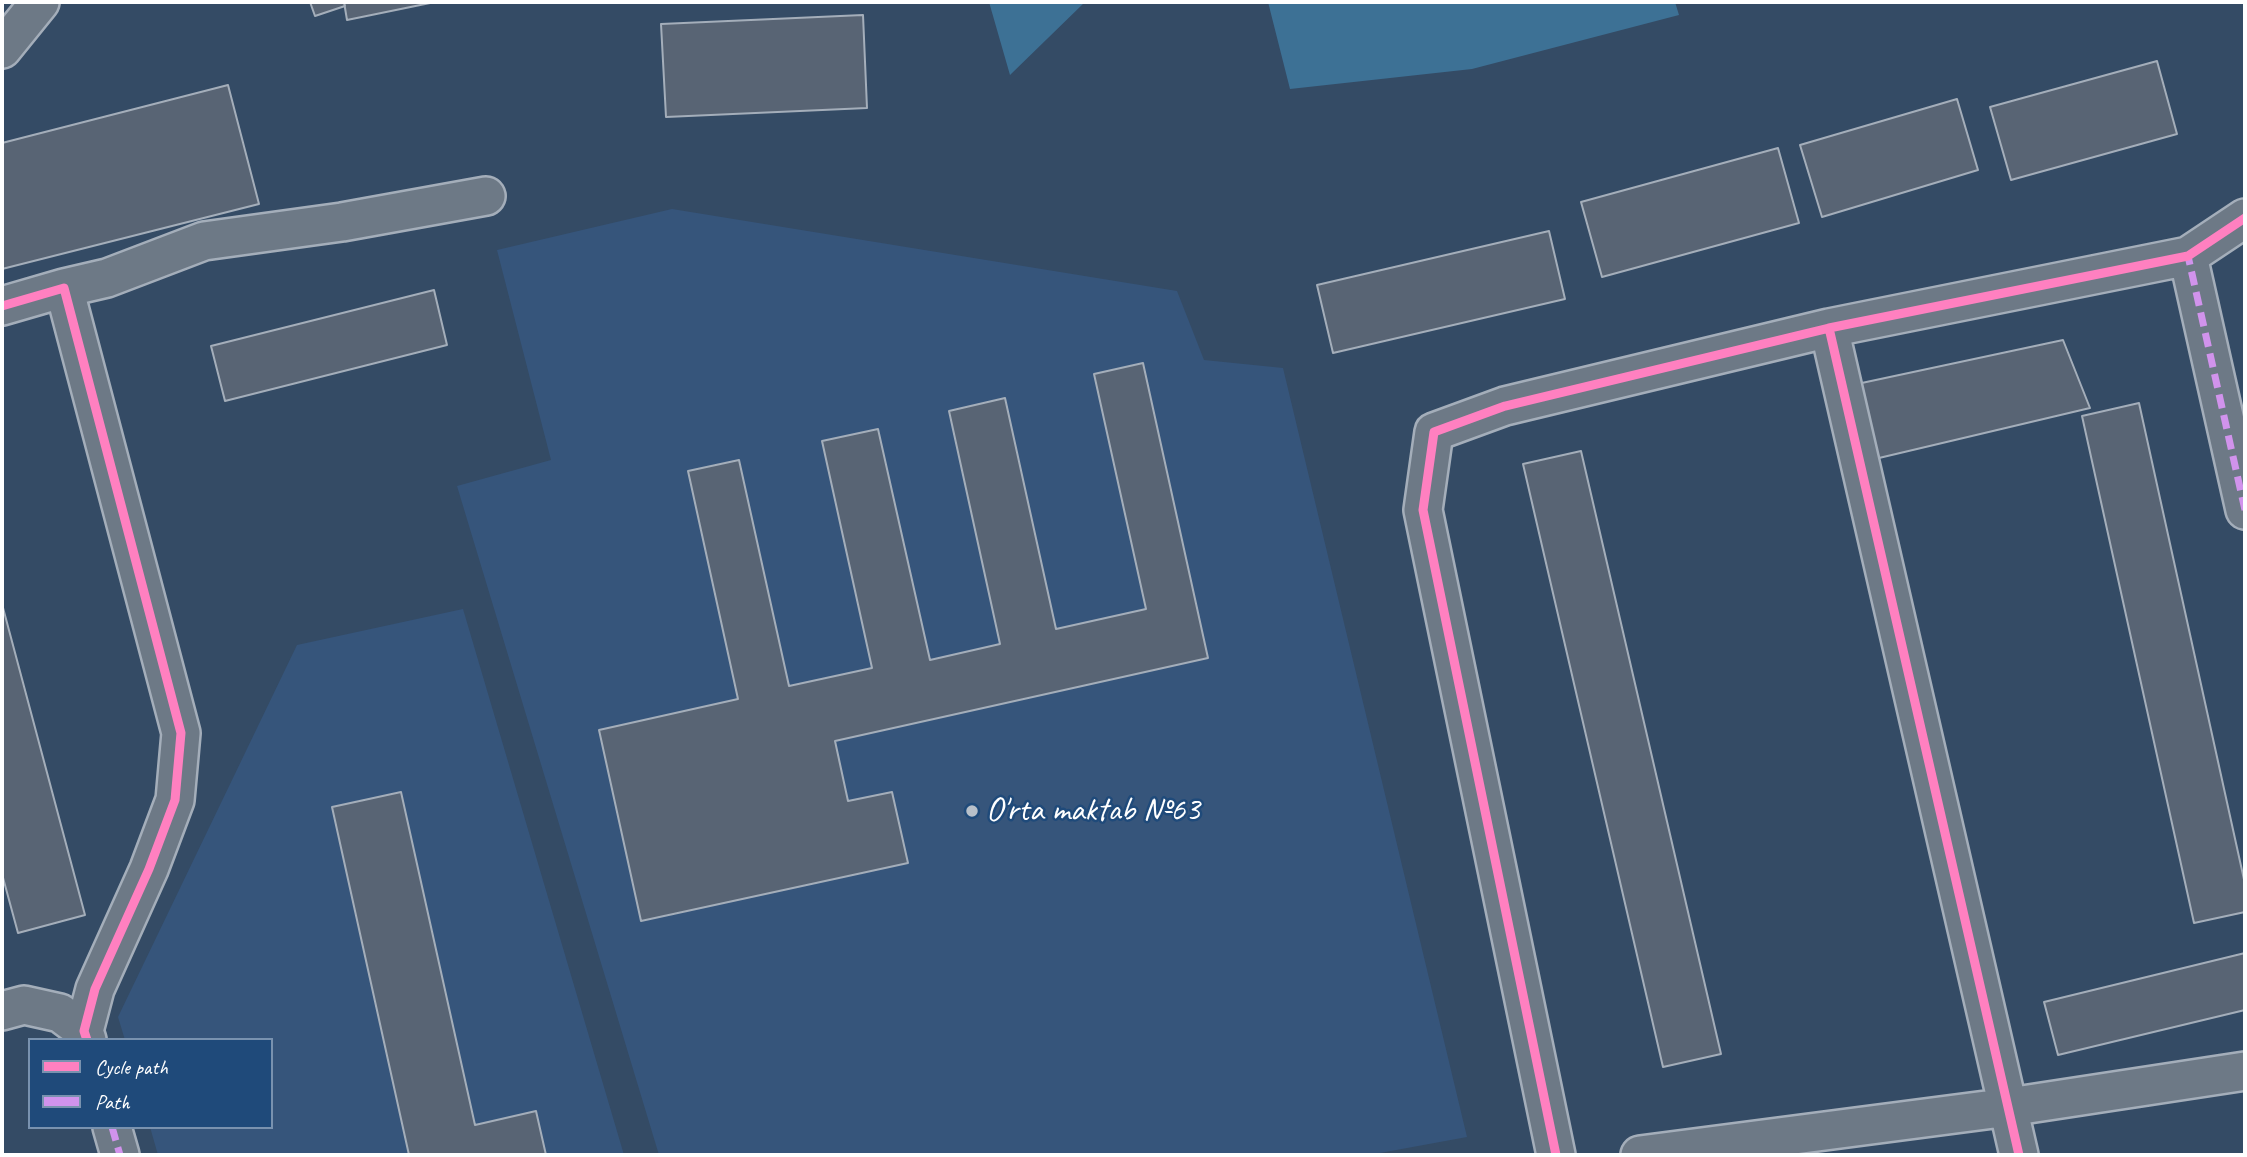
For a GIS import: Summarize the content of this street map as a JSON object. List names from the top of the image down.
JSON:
{
  "places": ["O'rta maktab №63"],
  "legend": ["Cycle path", "Path"]
}
